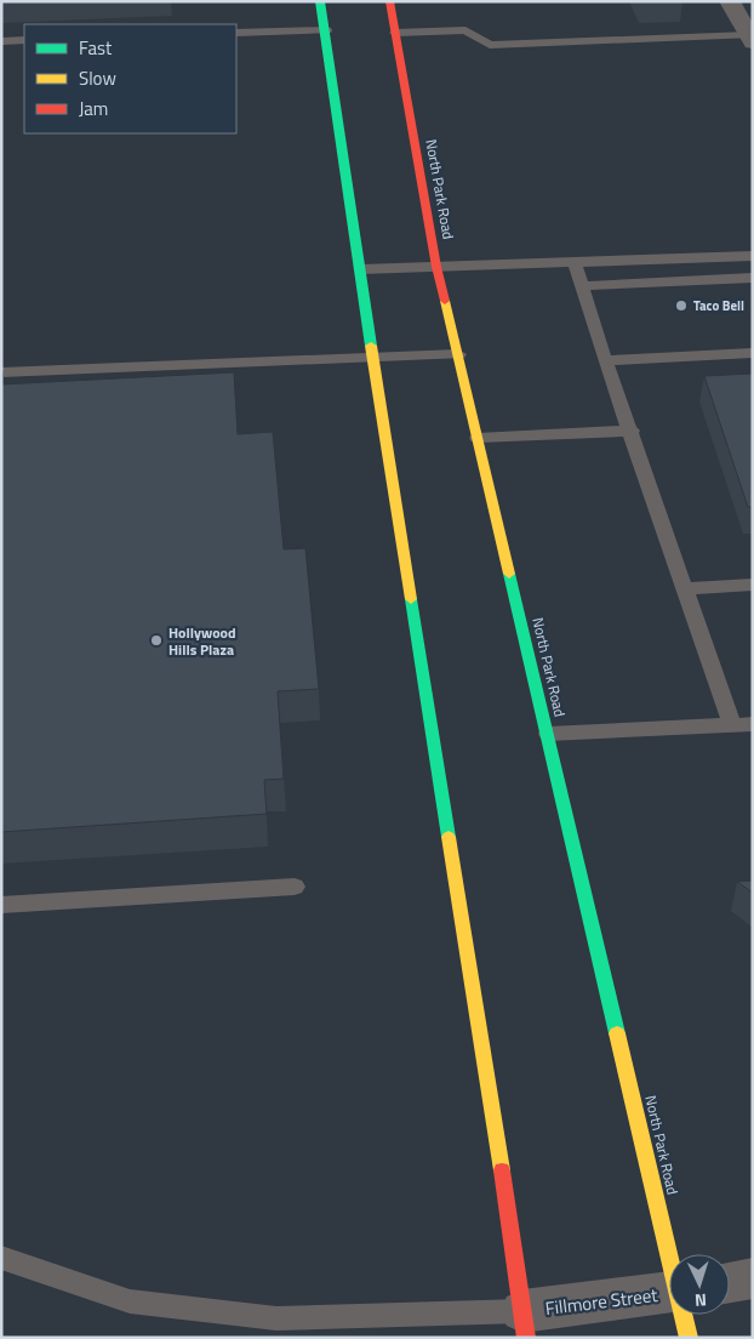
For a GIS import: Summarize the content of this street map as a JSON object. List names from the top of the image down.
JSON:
{
  "streets": {
    "street": ["North Park Road", "Fillmore Street"]
  },
  "places": ["Taco Bell", "Hollywood Hills Plaza"],
  "legend": ["Fast", "Slow", "Jam"],
  "north": "bottom"
}
